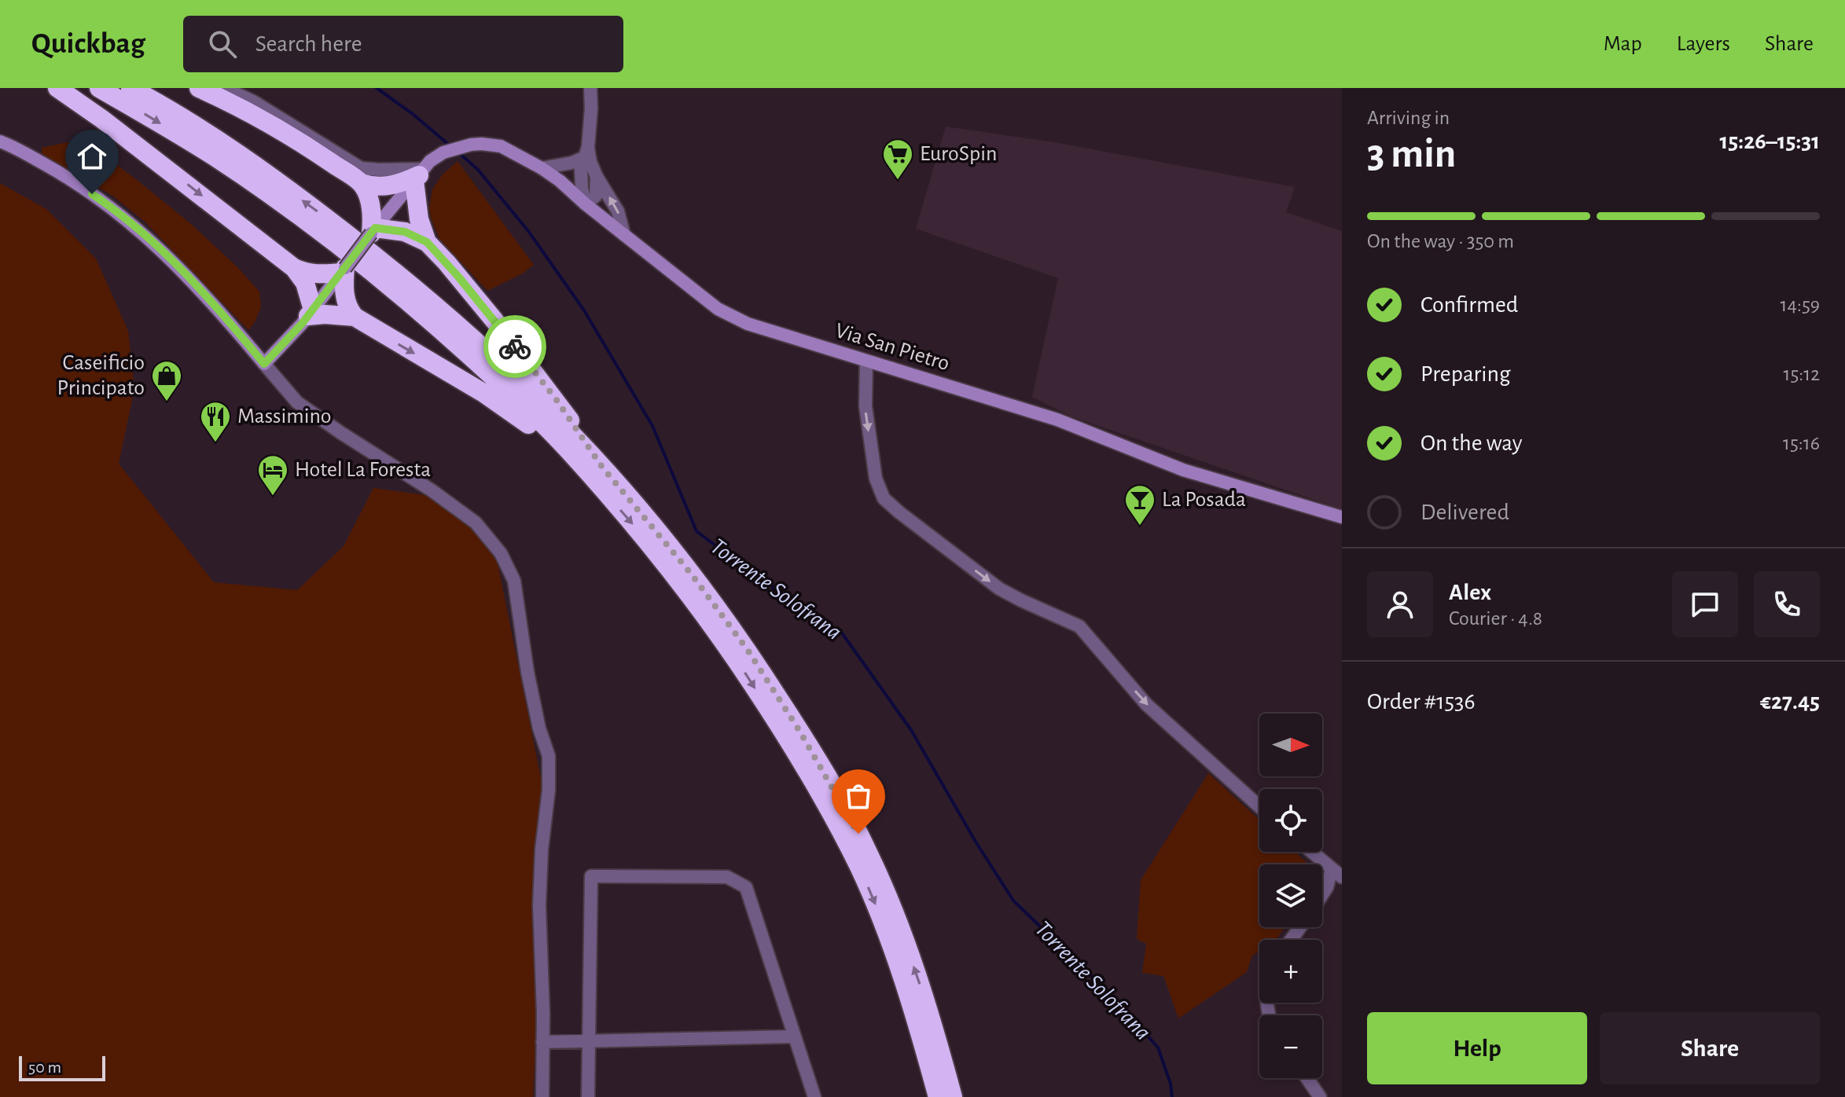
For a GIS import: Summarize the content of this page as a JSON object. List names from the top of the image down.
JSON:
{
  "streets": {
    "street": ["Via San Pietro"]
  },
  "water": ["Torrente Solofrana"],
  "places": {
    "supermarket": ["EuroSpin"],
    "shop": ["Caseificio Principato"],
    "restaurant": ["Massimino"],
    "hotel": ["Hotel La Foresta"],
    "bar": ["La Posada"]
  },
  "scale_bar": "50 m",
  "north": "right",
  "page": {
    "header": "Quickbag",
    "search": "Search here",
    "nav": ["Map", "Layers", "Share"],
    "heading": ["3 min", "Arriving in", "15:26–15:31"],
    "panel": [
      "Alex",
      "Courier · 4.8",
      "Order #1536",
      "€27.45"
    ],
    "bar": "On the way · 350 m",
    "list": [
      ["Confirmed", "14:59"],
      ["Preparing", "15:12"],
      ["On the way", "15:16"],
      "Delivered"
    ],
    "map_buttons": ["+", "−"],
    "buttons": ["Help", "Share"],
    "scale": "50 m"
  }
}
